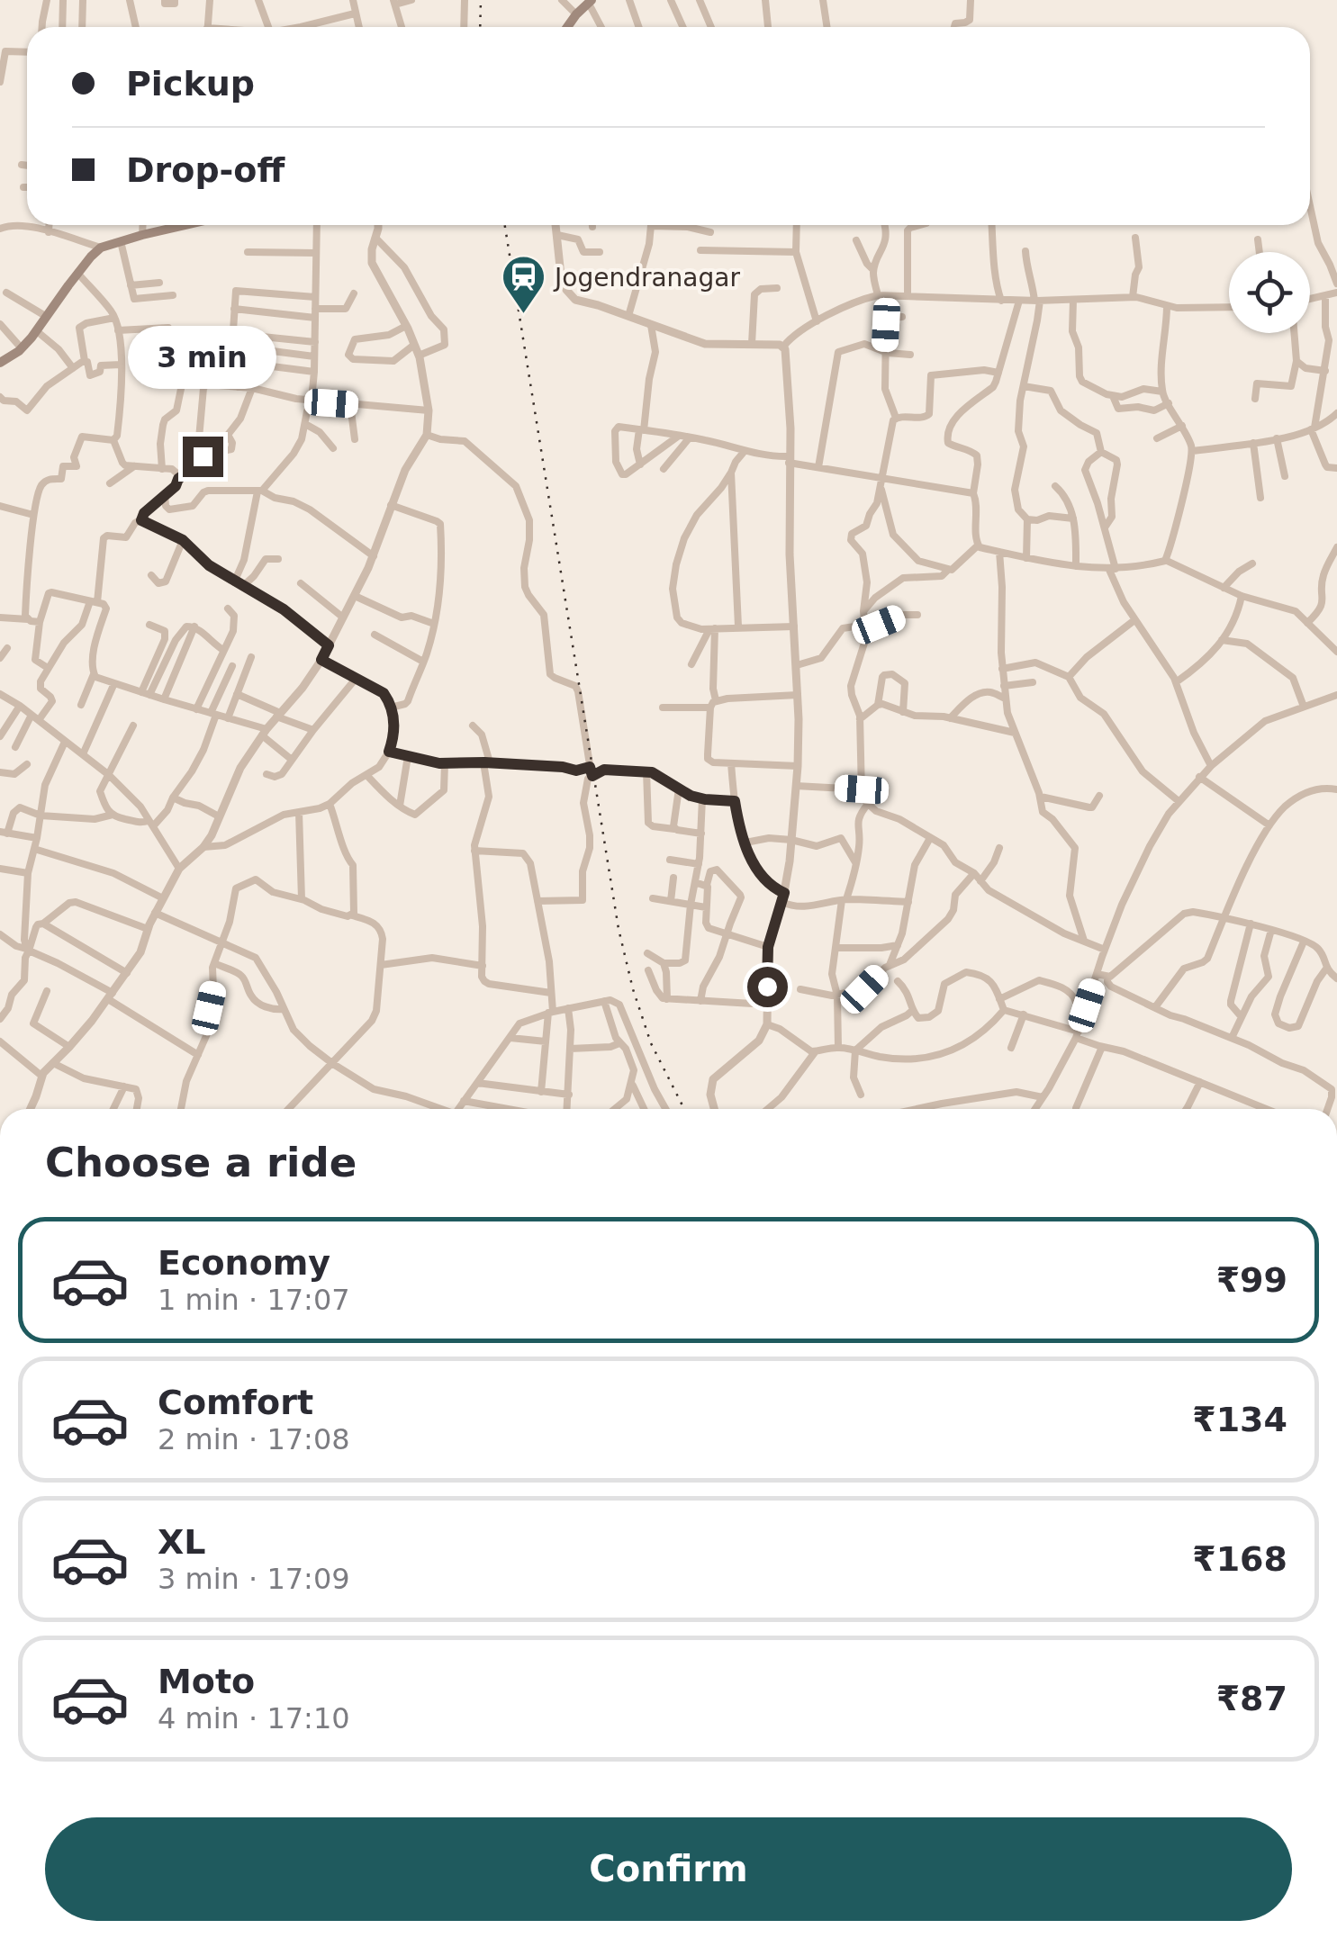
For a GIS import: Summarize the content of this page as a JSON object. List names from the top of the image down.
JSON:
{
  "places": {
    "station": ["Jogendranagar"]
  },
  "page": {
    "banner": ["Pickup", "Drop-off"],
    "bubble": "3 min",
    "heading": "Choose a ride",
    "list": [
      {
        "name": "Economy",
        "note": "1 min · 17:07",
        "value": "₹99"
      },
      {
        "name": "Comfort",
        "note": "2 min · 17:08",
        "value": "₹134"
      },
      {
        "name": "XL",
        "note": "3 min · 17:09",
        "value": "₹168"
      },
      {
        "name": "Moto",
        "note": "4 min · 17:10",
        "value": "₹87"
      }
    ],
    "buttons": "Confirm"
  }
}
